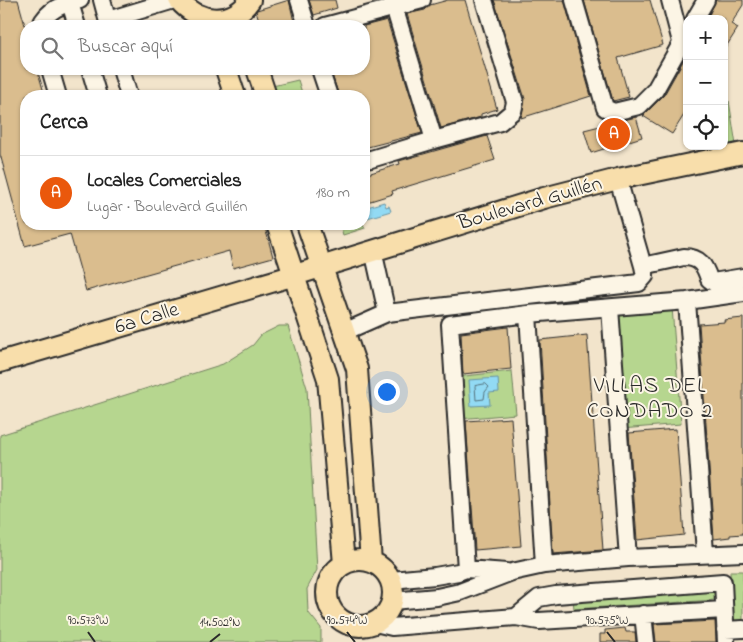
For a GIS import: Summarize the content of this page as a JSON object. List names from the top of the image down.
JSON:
{
  "streets": {
    "main road": ["Boulevard Guillén", "6a Calle"]
  },
  "crossings": [
    ["Boulevard Guillén", "6a Calle"]
  ],
  "districts": ["VILLAS DEL CONDADO 2"],
  "page": {
    "map_buttons": ["+", "−"],
    "search": "Buscar aquí",
    "heading": "Cerca",
    "pins": "A",
    "list": [
      {
        "mark": "A",
        "name": "Locales Comerciales",
        "note": "Lugar · Boulevard Guillén",
        "value": "180 m"
      }
    ]
  },
  "coordinates": [
    "90.573°W",
    "90.574°W",
    "90.575°W",
    "14.502°N"
  ]
}
